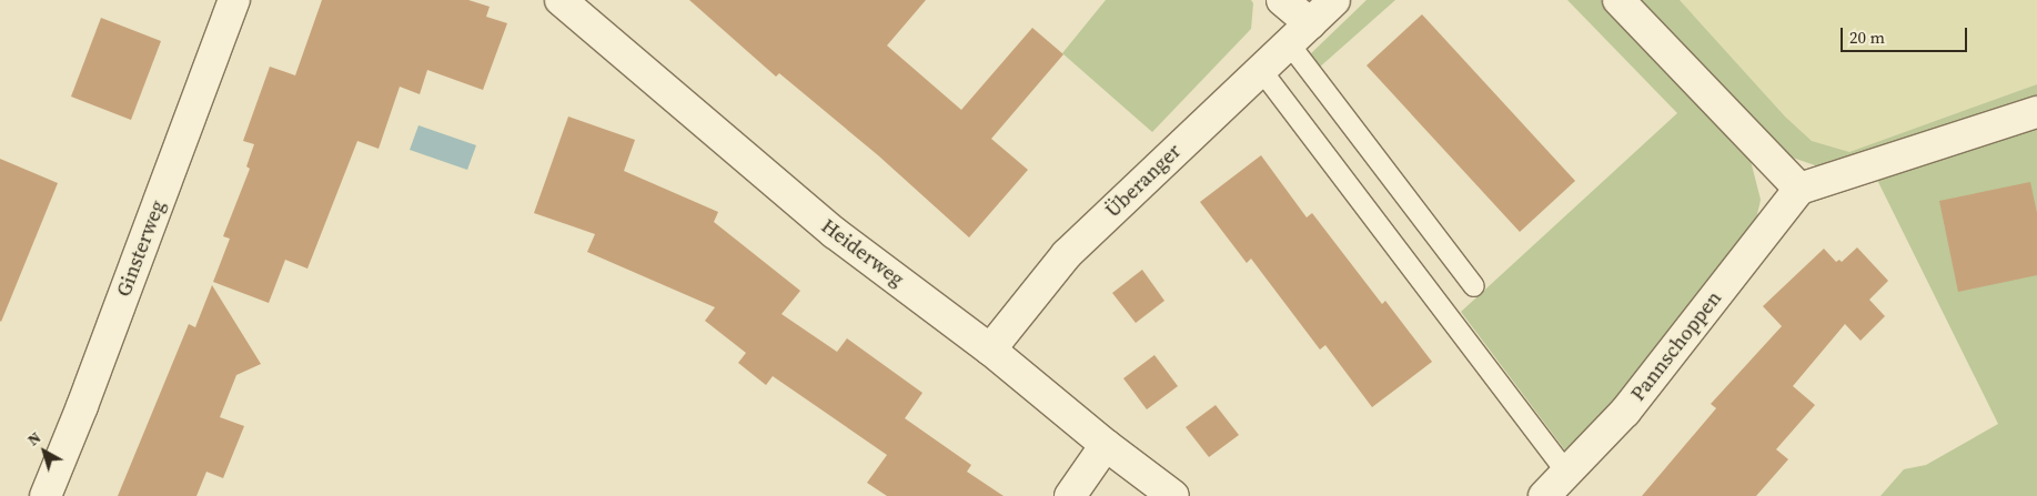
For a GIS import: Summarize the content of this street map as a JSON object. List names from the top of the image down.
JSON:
{
  "streets": {
    "street": [
      "Überanger",
      "Ginsterweg",
      "Heiderweg",
      "Pannschoppen"
    ]
  },
  "crossings": [
    ["Überanger", "Heiderweg"]
  ],
  "scale_bar": "20 m",
  "north": "top left"
}
